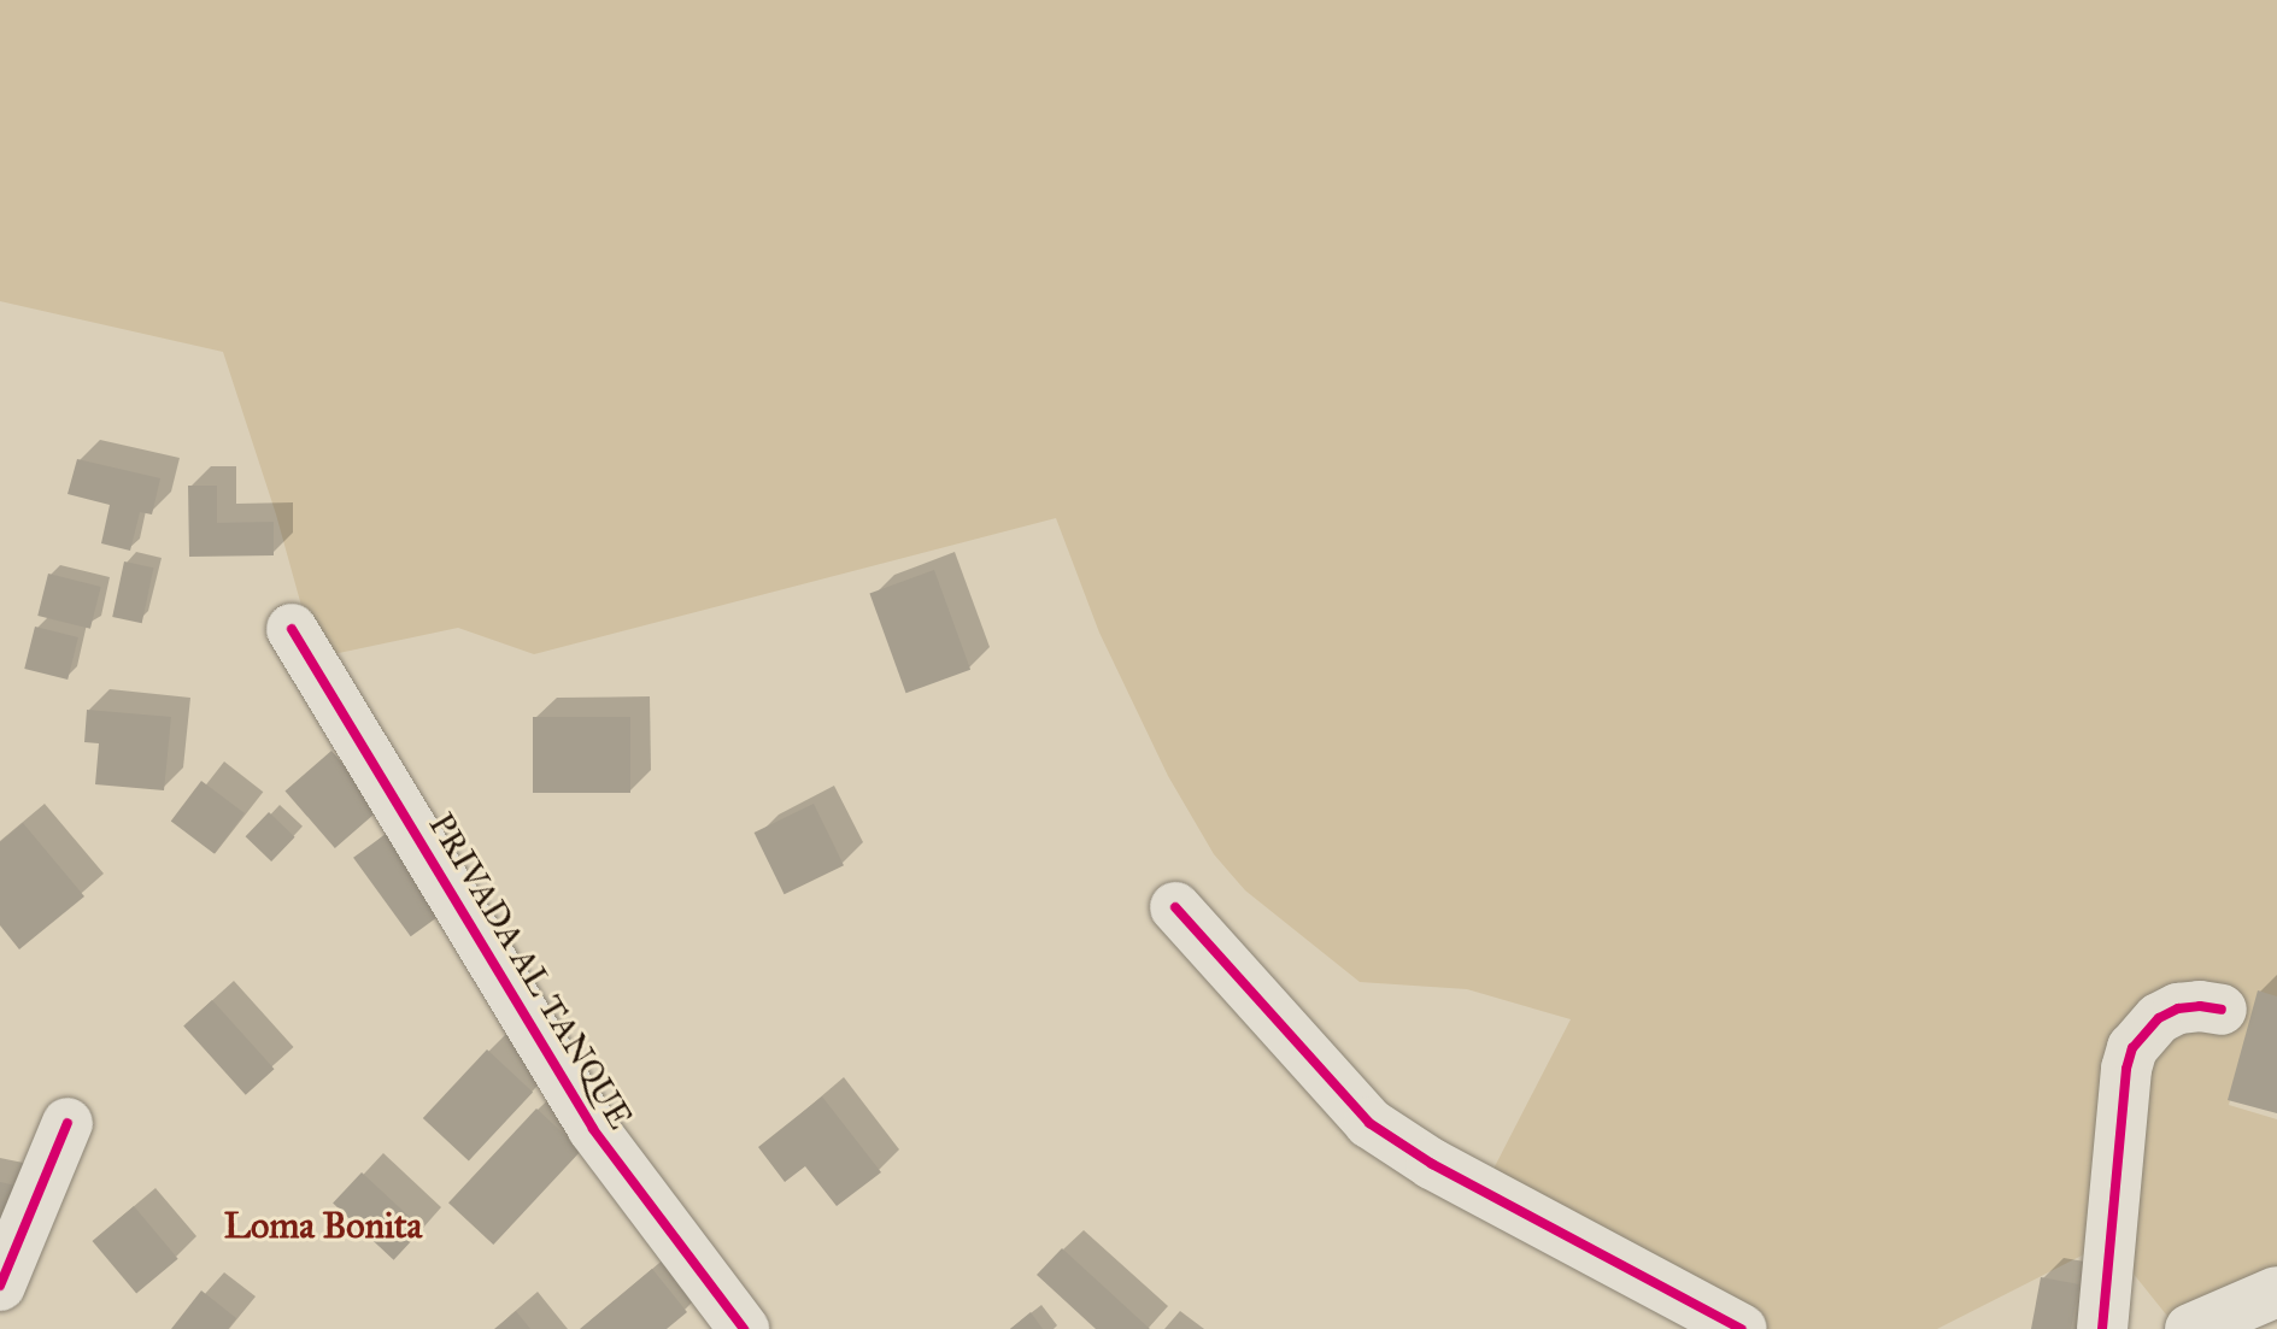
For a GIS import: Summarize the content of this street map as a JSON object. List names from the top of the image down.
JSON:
{
  "streets": {
    "street": ["PRIVADA AL TANQUE"]
  },
  "districts": ["Loma Bonita"]
}
